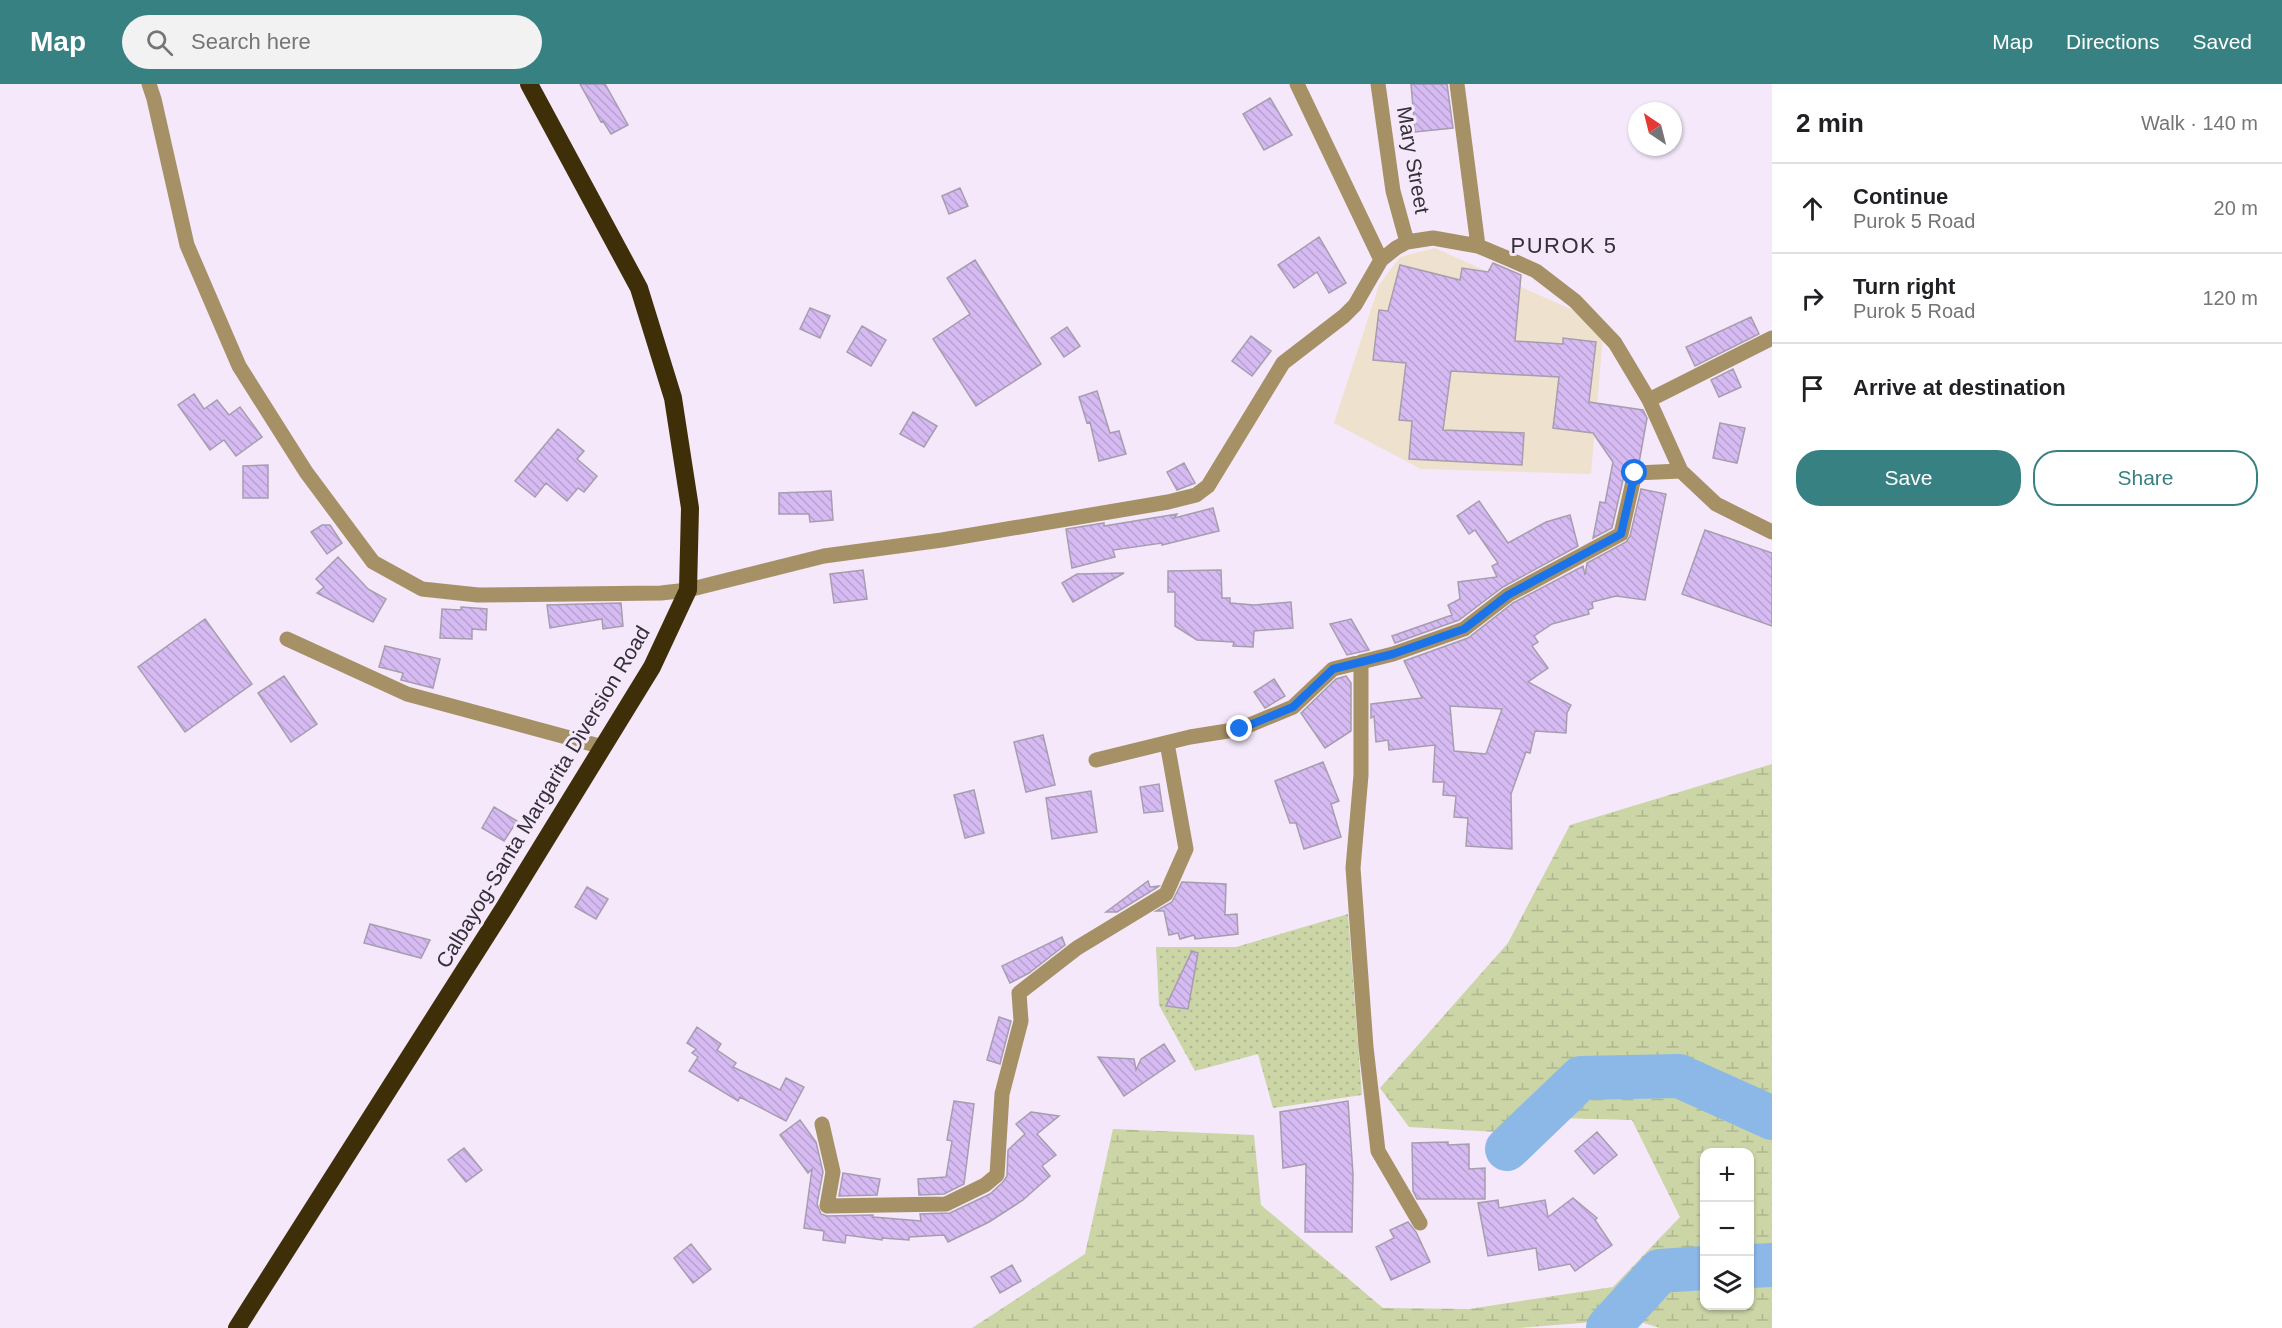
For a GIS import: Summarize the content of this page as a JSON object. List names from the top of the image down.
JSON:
{
  "streets": {
    "highway": ["Calbayog-Santa Margarita Diversion Road"],
    "street": ["Mary Street"]
  },
  "districts": ["PUROK 5"],
  "north": "top left",
  "page": {
    "header": "Map",
    "search": "Search here",
    "nav": ["Map", "Directions", "Saved"],
    "heading": ["2 min", "Walk · 140 m"],
    "list": [
      ["Continue", "Purok 5 Road", "20 m"],
      ["Turn right", "Purok 5 Road", "120 m"],
      "Arrive at destination"
    ],
    "buttons": ["Save", "Share"],
    "map_buttons": ["+", "−"]
  }
}
